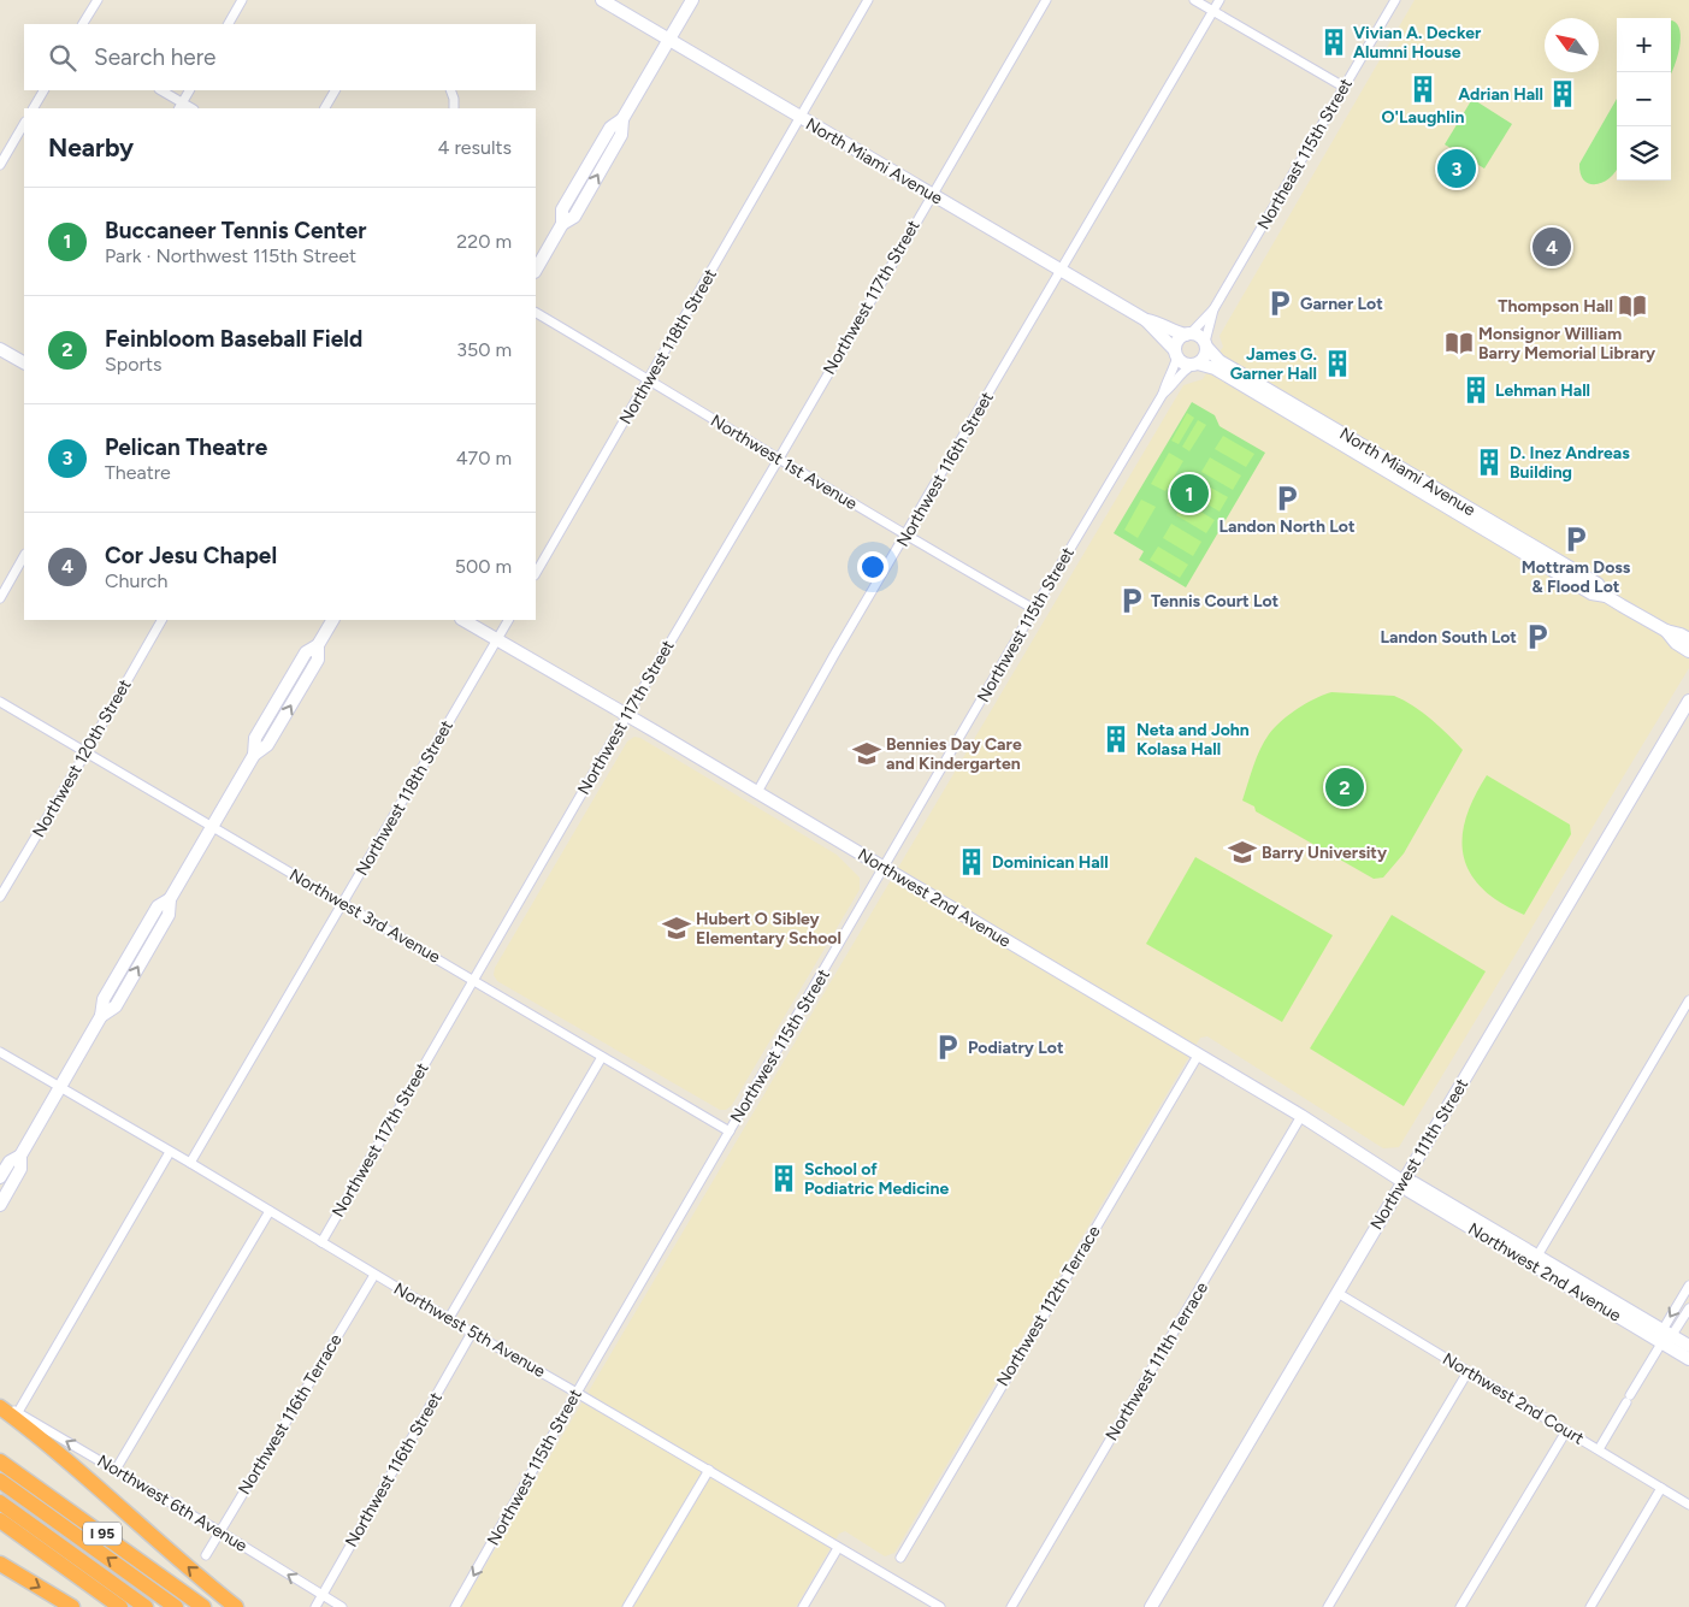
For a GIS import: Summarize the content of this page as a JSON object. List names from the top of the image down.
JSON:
{
  "streets": {
    "highway": ["I 95"],
    "street": [
      "Northeast 115th Street",
      "North Miami Avenue",
      "Northwest 117th Street",
      "Northwest 118th Street",
      "Northwest 1st Avenue",
      "Northwest 116th Street",
      "Northwest 115th Street",
      "Northwest 120th Street",
      "Northwest 2nd Avenue",
      "Northwest 3rd Avenue",
      "Northwest 111th Street",
      "Northwest 112th Terrace",
      "Northwest 5th Avenue",
      "Northwest 111th Terrace",
      "Northwest 2nd Court",
      "Northwest 116th Terrace",
      "Northwest 6th Avenue"
    ]
  },
  "crossings": [
    ["Northeast 115th Street", "North Miami Avenue"],
    ["North Miami Avenue", "Northwest 117th Street"],
    ["North Miami Avenue", "Northwest 118th Street"],
    ["North Miami Avenue", "Northwest 116th Street"],
    ["Northwest 117th Street", "Northwest 1st Avenue"],
    ["Northwest 117th Street", "Northwest 2nd Avenue"],
    ["Northwest 117th Street", "Northwest 3rd Avenue"],
    ["Northwest 117th Street", "Northwest 5th Avenue"],
    ["Northwest 118th Street", "Northwest 1st Avenue"],
    ["Northwest 118th Street", "Northwest 2nd Avenue"],
    ["Northwest 118th Street", "Northwest 3rd Avenue"],
    ["Northwest 118th Street", "Northwest 5th Avenue"],
    ["Northwest 1st Avenue", "Northwest 116th Street"],
    ["Northwest 1st Avenue", "Northwest 115th Street"],
    ["Northwest 116th Street", "Northwest 2nd Avenue"],
    ["Northwest 116th Street", "Northwest 5th Avenue"],
    ["Northwest 116th Street", "Northwest 6th Avenue"],
    ["Northwest 115th Street", "Northwest 2nd Avenue"],
    ["Northwest 115th Street", "Northwest 3rd Avenue"],
    ["Northwest 115th Street", "Northwest 5th Avenue"],
    ["Northwest 120th Street", "Northwest 3rd Avenue"],
    ["Northwest 2nd Avenue", "Northwest 111th Street"],
    ["Northwest 2nd Avenue", "Northwest 112th Terrace"],
    ["Northwest 2nd Avenue", "Northwest 111th Terrace"],
    ["Northwest 111th Street", "Northwest 2nd Court"],
    ["Northwest 5th Avenue", "Northwest 116th Terrace"],
    ["Northwest 116th Terrace", "Northwest 6th Avenue"]
  ],
  "one_way": ["Northwest 6th Avenue"],
  "places": {
    "building": [
      "Vivian A. Decker Alumni House",
      "O'Laughlin",
      "Adrian Hall",
      "James G. Garner Hall",
      "Lehman Hall",
      "D. Inez Andreas Building",
      "Neta and John Kolasa Hall",
      "Dominican Hall",
      "School of Podiatric Medicine"
    ],
    "parking": [
      "Garner Lot",
      "Landon North Lot",
      "Mottram Doss & Flood Lot",
      "Tennis Court Lot",
      "Landon South Lot",
      "Podiatry Lot"
    ],
    "library": ["Thompson Hall", "Monsignor William Barry Memorial Library"],
    "school or university": ["Bennies Day Care and Kindergarten", "Barry University", "Hubert O Sibley Elementary School"]
  },
  "north": "top left",
  "page": {
    "map_buttons": ["+", "−"],
    "search": "Search here",
    "heading": ["Nearby", "4 results"],
    "pins": [
      "3",
      "4",
      "1",
      "2"
    ],
    "list": [
      {
        "mark": "1",
        "name": "Buccaneer Tennis Center",
        "note": "Park · Northwest 115th Street",
        "value": "220 m"
      },
      {
        "mark": "2",
        "name": "Feinbloom Baseball Field",
        "note": "Sports",
        "value": "350 m"
      },
      {
        "mark": "3",
        "name": "Pelican Theatre",
        "note": "Theatre",
        "value": "470 m"
      },
      {
        "mark": "4",
        "name": "Cor Jesu Chapel",
        "note": "Church",
        "value": "500 m"
      }
    ]
  }
}
